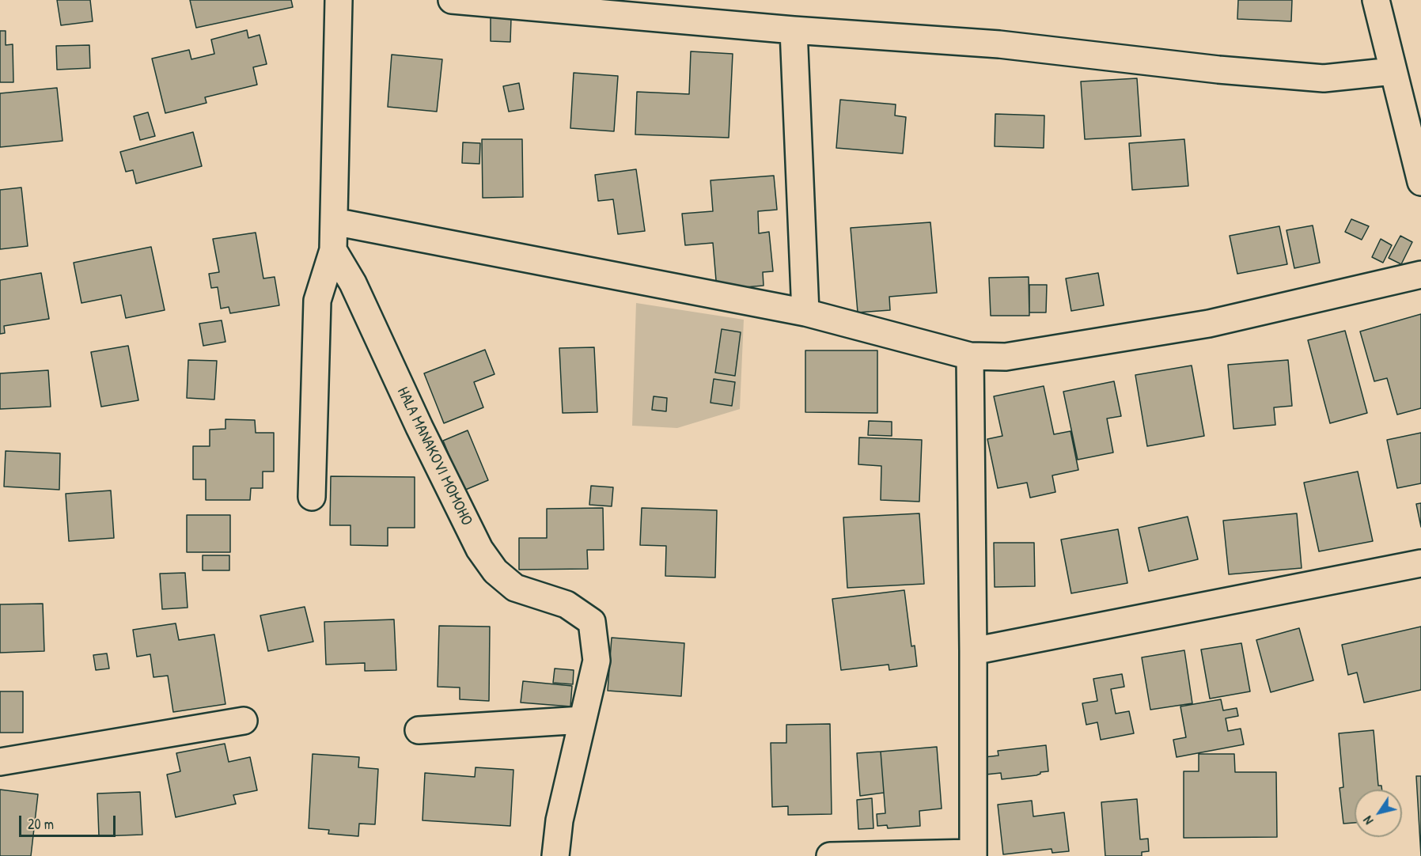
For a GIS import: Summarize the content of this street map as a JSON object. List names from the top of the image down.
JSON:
{
  "streets": {
    "street": ["HALA MANAKOVI MOMOHO"]
  },
  "scale_bar": "20 m",
  "north": "bottom left"
}
